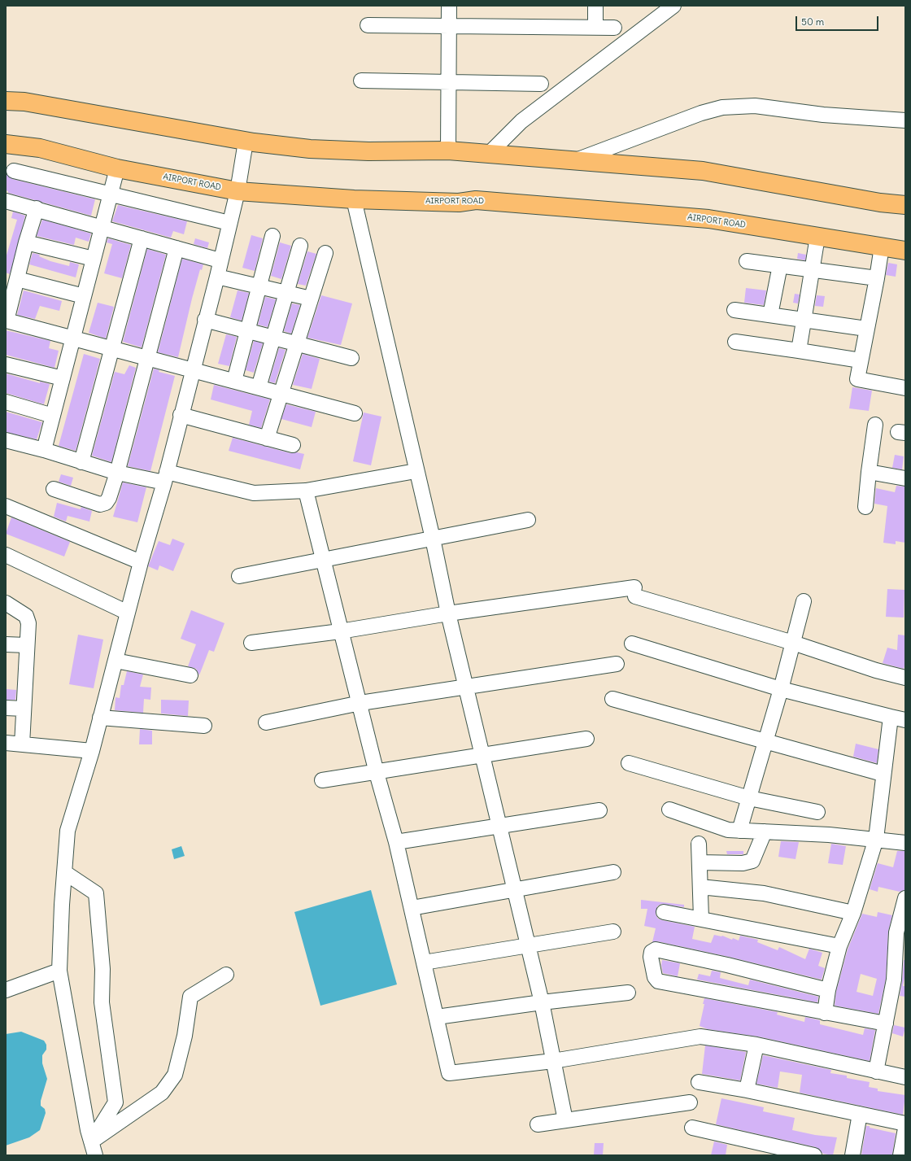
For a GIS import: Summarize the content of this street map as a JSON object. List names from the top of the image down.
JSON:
{
  "streets": {
    "main road": ["AIRPORT ROAD"]
  },
  "scale_bar": "50 m"
}
